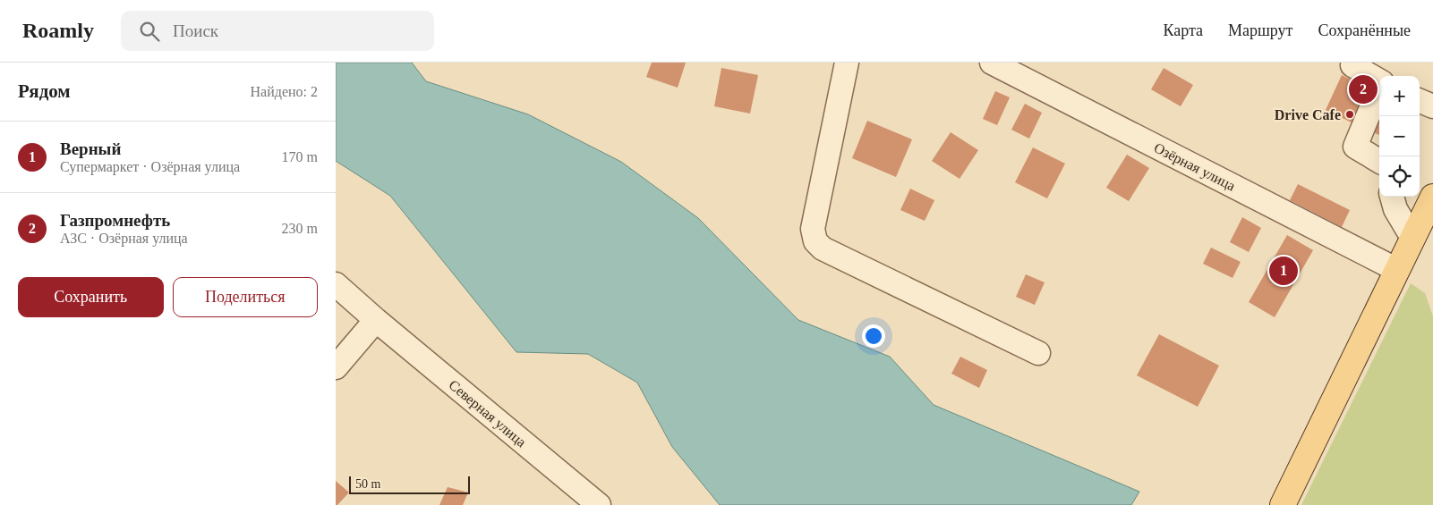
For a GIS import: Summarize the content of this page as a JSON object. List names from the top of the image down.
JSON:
{
  "streets": {
    "street": ["Озёрная улица", "Северная улица"]
  },
  "places": ["Drive Cafe"],
  "scale_bar": "50 m",
  "page": {
    "header": "Roamly",
    "search": "Поиск",
    "nav": ["Карта", "Маршрут", "Сохранённые"],
    "heading": ["Рядом", "Найдено: 2"],
    "pins": ["2", "1"],
    "map_buttons": ["+", "−"],
    "list": [
      {
        "mark": "1",
        "name": "Верный",
        "note": "Супермаркет · Озёрная улица",
        "value": "170 m"
      },
      {
        "mark": "2",
        "name": "Газпромнефть",
        "note": "АЗС · Озёрная улица",
        "value": "230 m"
      }
    ],
    "buttons": ["Сохранить", "Поделиться"],
    "scale": "50 m"
  }
}
